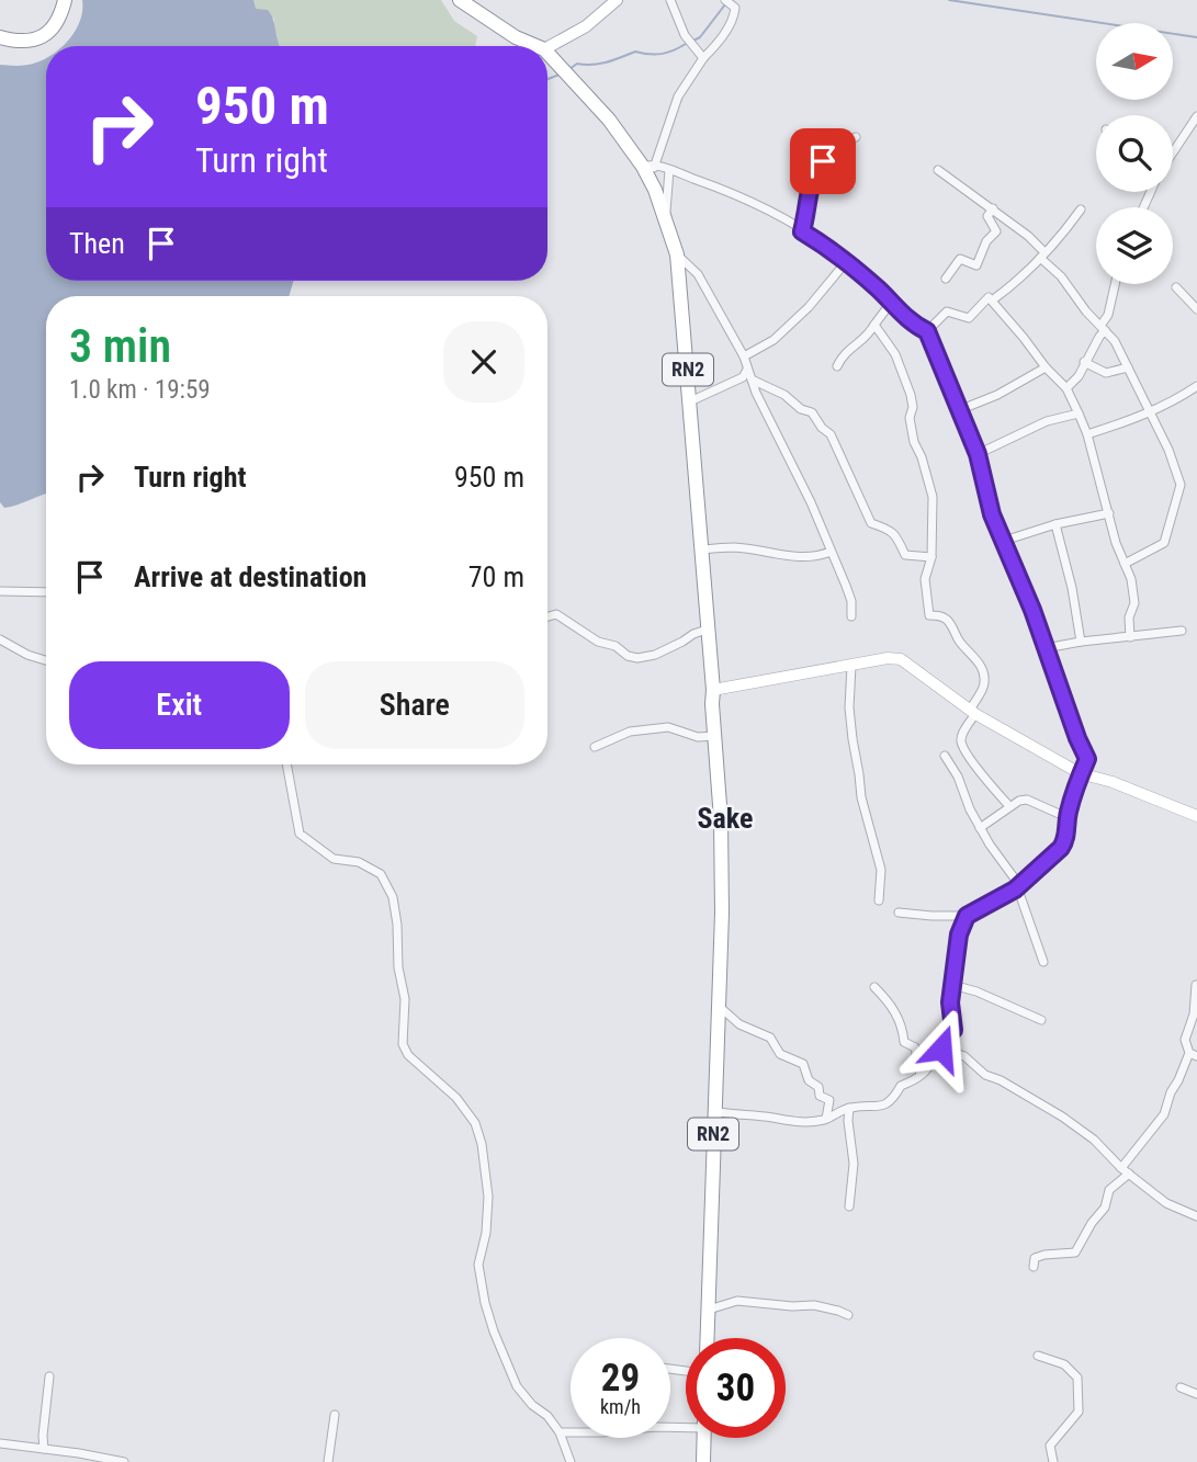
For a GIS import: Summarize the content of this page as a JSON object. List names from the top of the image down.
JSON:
{
  "streets": {
    "highway": ["RN2"]
  },
  "districts": ["Sake"],
  "north": "right",
  "page": {
    "turn": ["950 m", "Turn right"],
    "then": "Then",
    "heading": ["3 min", "1.0 km · 19:59"],
    "list": [
      {
        "name": "Turn right",
        "value": "950 m"
      },
      {
        "name": "Arrive at destination",
        "value": "70 m"
      }
    ],
    "buttons": ["Exit", "Share"],
    "speed": "29 km/h",
    "limit": "30"
  }
}
